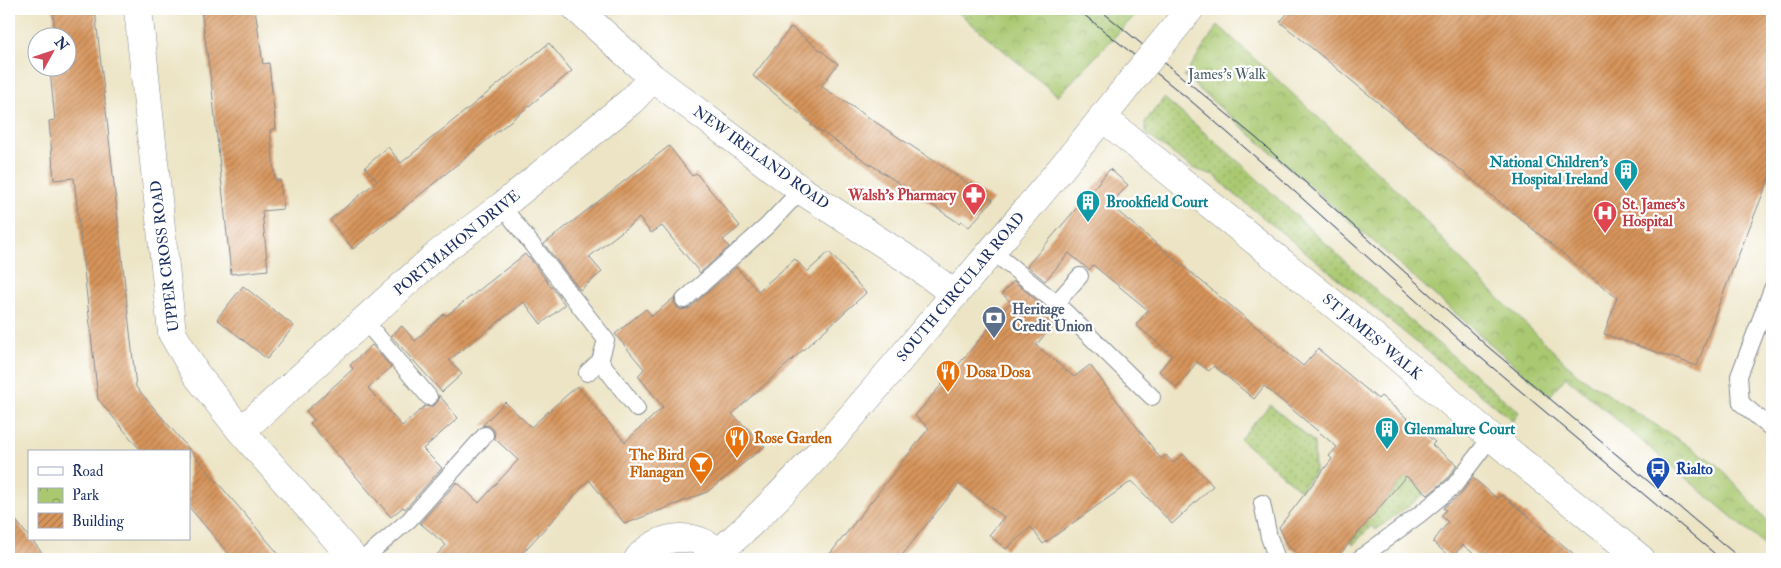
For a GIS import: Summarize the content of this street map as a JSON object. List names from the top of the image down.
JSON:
{
  "streets": {
    "street": [
      "NEW IRELAND ROAD",
      "PORTMAHON DRIVE",
      "UPPER CROSS ROAD",
      "SOUTH CIRCULAR ROAD",
      "ST JAMES' WALK"
    ]
  },
  "crossings": [
    ["NEW IRELAND ROAD", "PORTMAHON DRIVE"],
    ["NEW IRELAND ROAD", "SOUTH CIRCULAR ROAD"],
    ["PORTMAHON DRIVE", "UPPER CROSS ROAD"],
    ["SOUTH CIRCULAR ROAD", "ST JAMES' WALK"]
  ],
  "parks": ["James's Walk"],
  "places": {
    "building": ["National Children's Hospital Ireland", "Brookfield Court", "Glenmalure Court"],
    "pharmacy": ["Walsh's Pharmacy"],
    "hospital": ["St. James's Hospital"],
    "bank": ["Heritage Credit Union"],
    "restaurant": ["Dosa Dosa", "Rose Garden"],
    "bar": ["The Bird Flanagan"],
    "bus stop": ["Rialto"]
  },
  "legend": ["Road", "Park", "Building"],
  "north": "top right"
}
